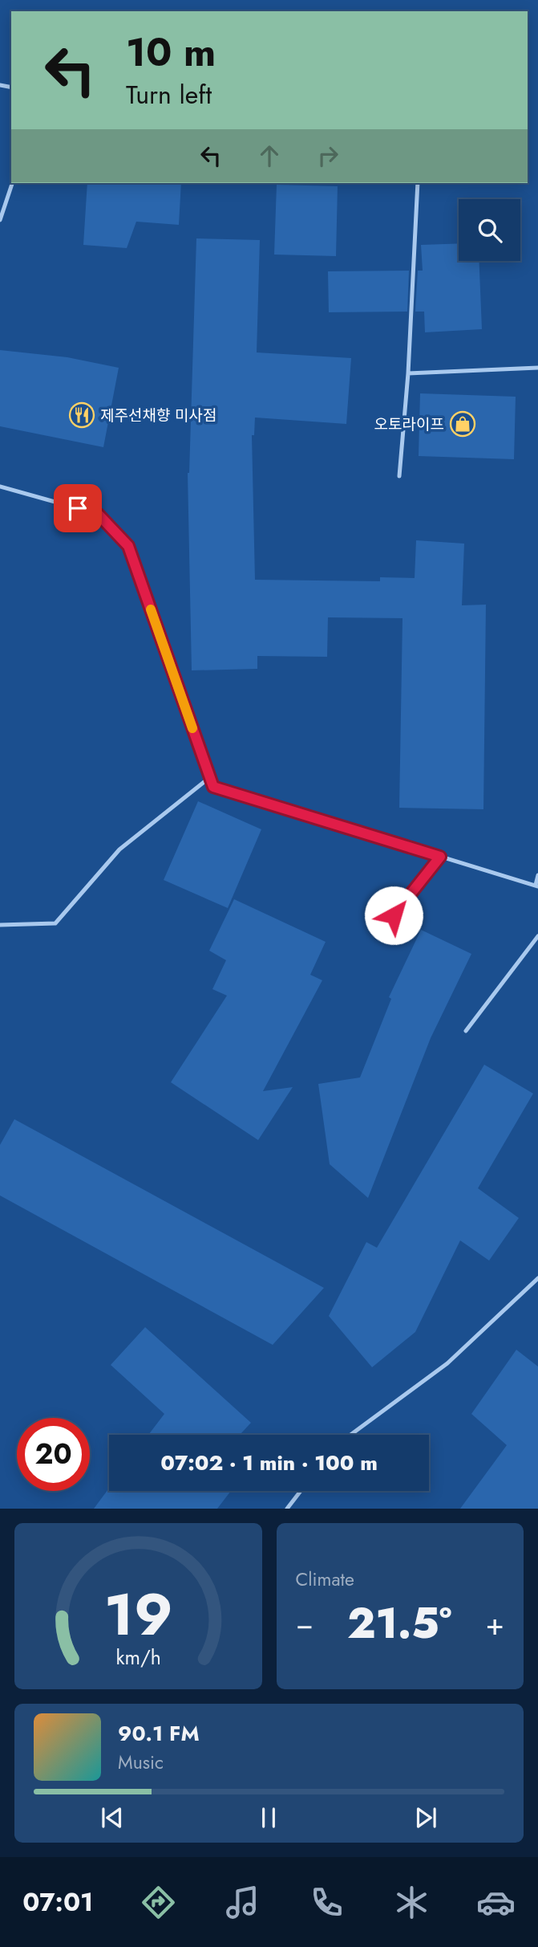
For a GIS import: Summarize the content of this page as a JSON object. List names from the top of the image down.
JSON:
{
  "places": {
    "restaurant": ["제주선채향 미사점"],
    "shop": ["오토라이프"]
  },
  "page": {
    "turn": ["10 m", "Turn left"],
    "limit": "20",
    "trip": "07:02 · 1 min · 100 m",
    "tile": "Climate",
    "heat": ["−", "21.5°", "+"],
    "song": ["90.1 FM", "Music"],
    "tabs": "07:01",
    "gauge": ["19", "km/h"]
  }
}
